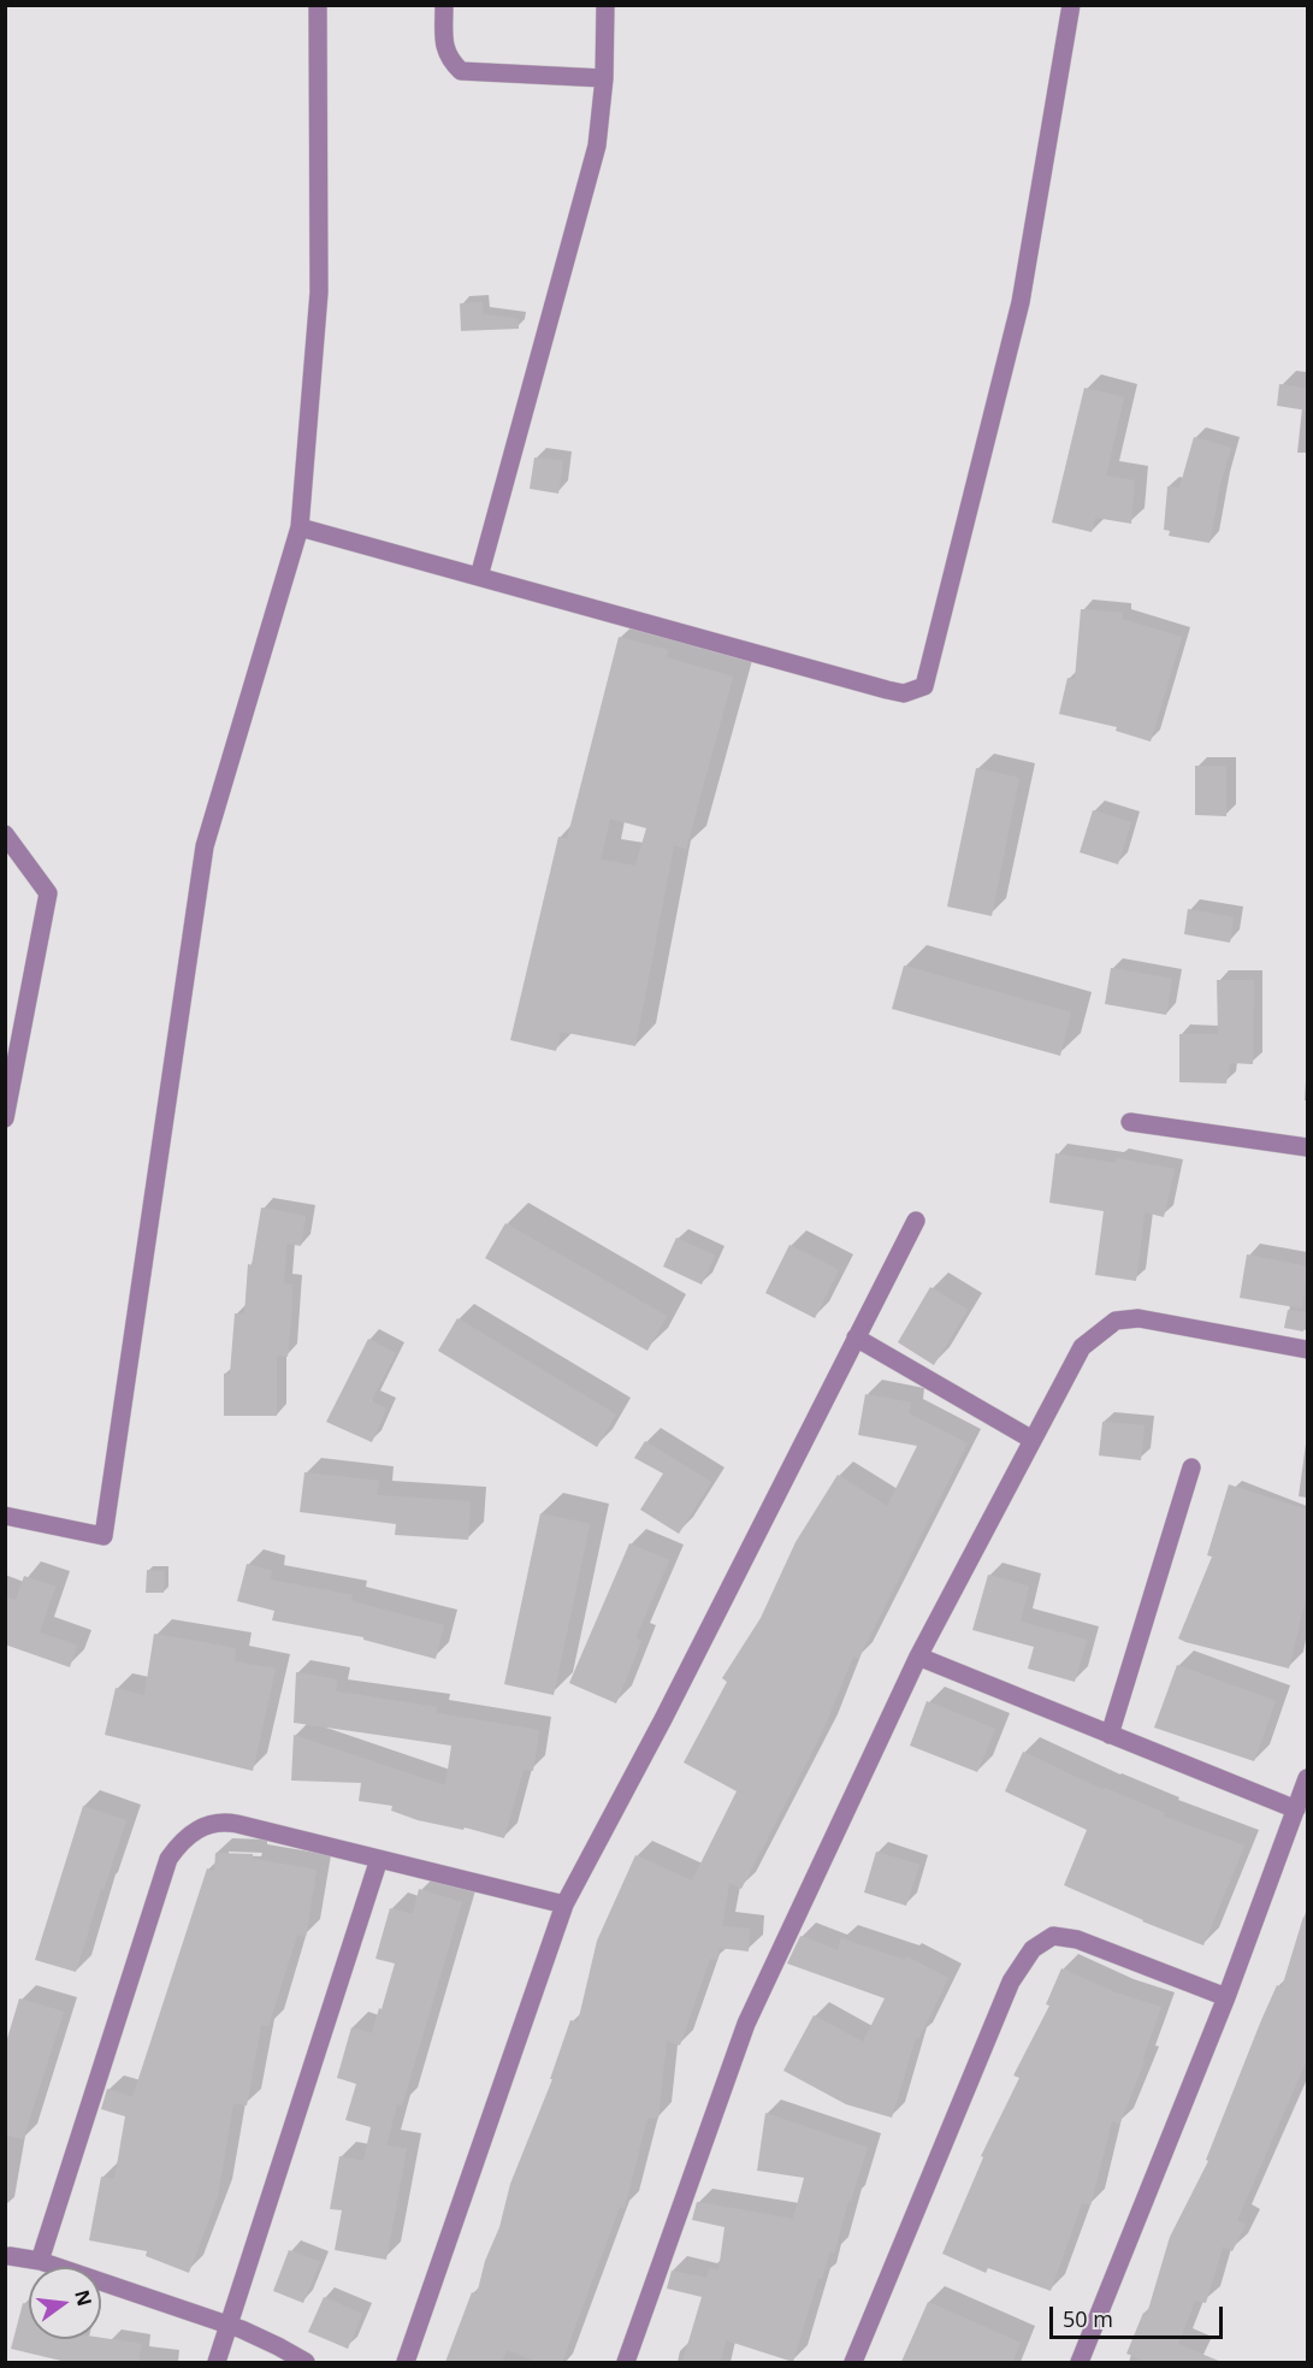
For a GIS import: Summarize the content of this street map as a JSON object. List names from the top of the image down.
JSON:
{
  "scale_bar": "50 m",
  "north": "right"
}
